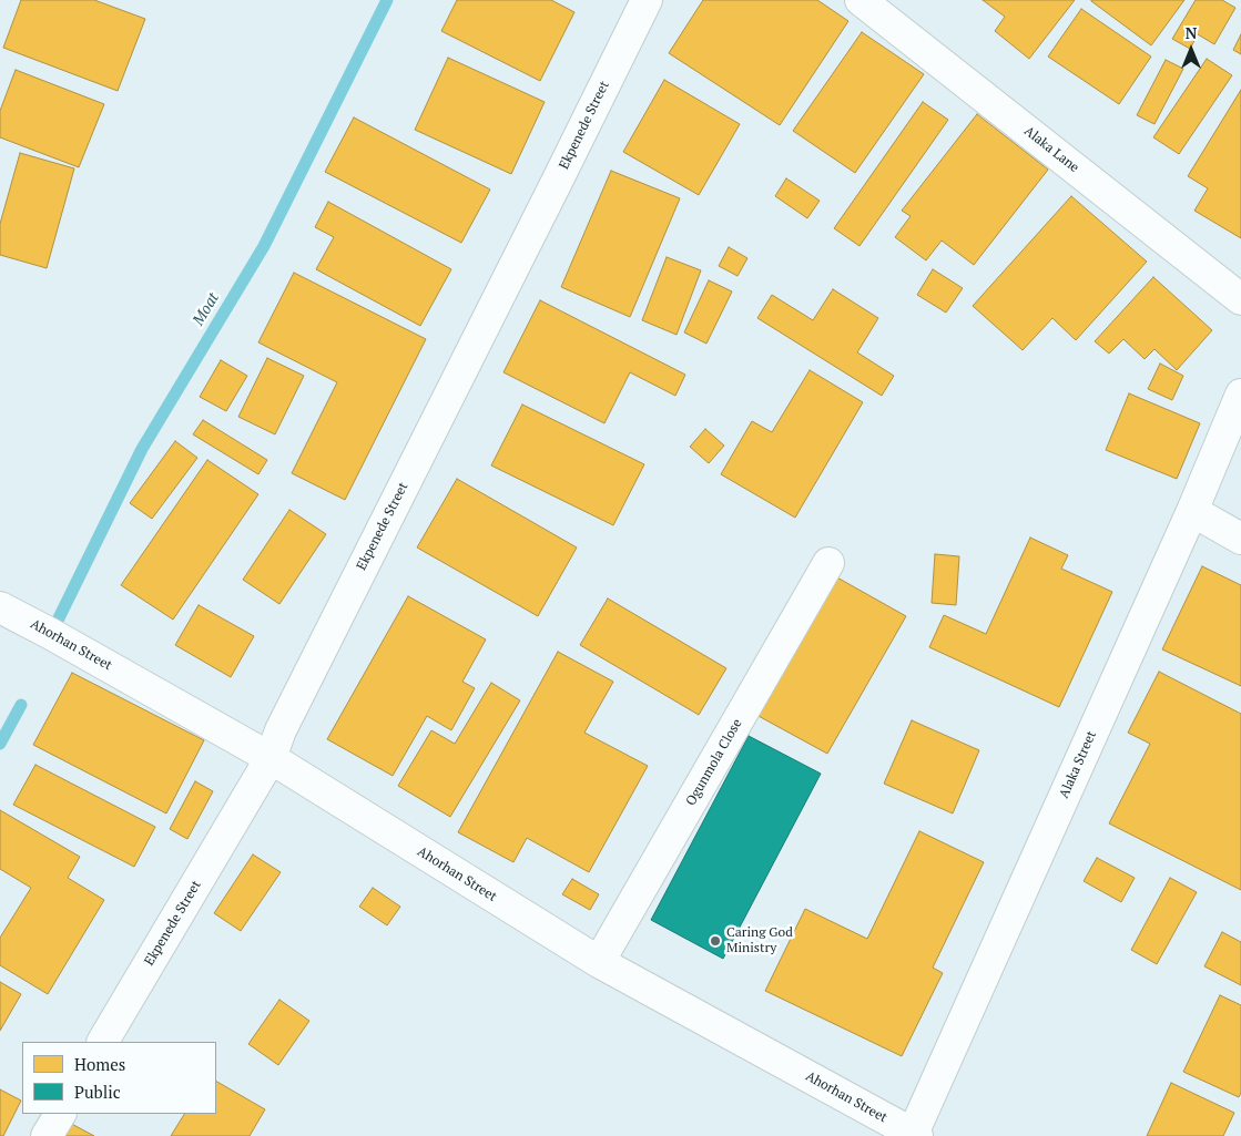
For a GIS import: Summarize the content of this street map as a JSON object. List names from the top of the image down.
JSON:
{
  "streets": {
    "street": [
      "Ekpenede Street",
      "Alaka Lane",
      "Ahorhan Street",
      "Ogunmola Close",
      "Alaka Street"
    ]
  },
  "crossings": [
    ["Ekpenede Street", "Ahorhan Street"],
    ["Ahorhan Street", "Ogunmola Close"],
    ["Ahorhan Street", "Alaka Street"]
  ],
  "water": ["Moat"],
  "places": ["Caring God Ministry"],
  "legend": ["Homes", "Public"],
  "north": "top"
}
